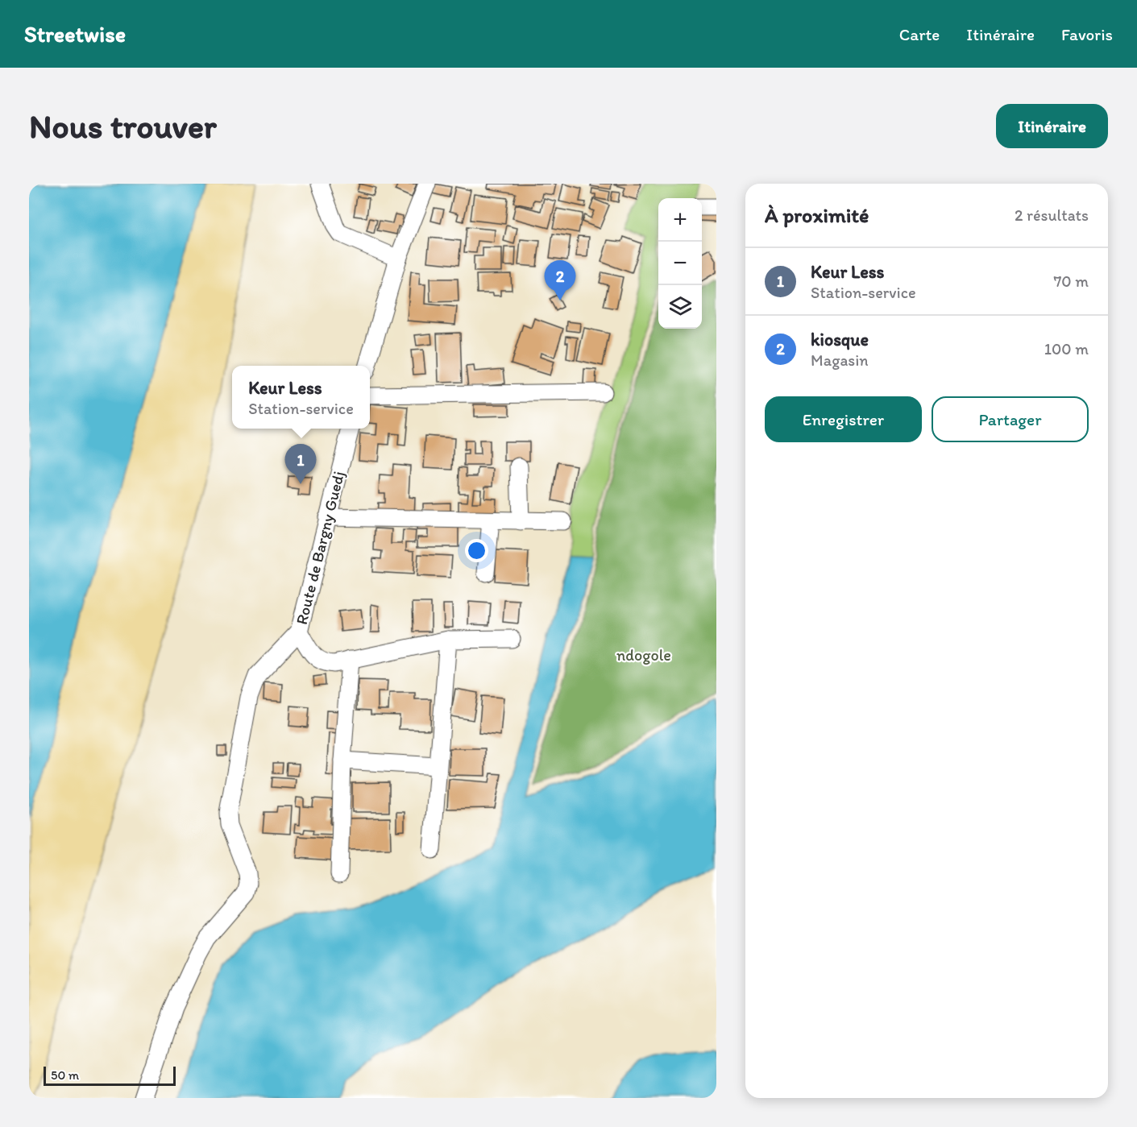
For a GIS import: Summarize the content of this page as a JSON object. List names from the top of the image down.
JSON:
{
  "streets": {
    "street": ["Route de Bargny Guedj"]
  },
  "parks": ["ndogole"],
  "scale_bar": "50 m",
  "page": {
    "header": "Streetwise",
    "nav": ["Carte", "Itinéraire", "Favoris"],
    "buttons": [
      "Itinéraire",
      ["Enregistrer", "Partager"]
    ],
    "title": "Nous trouver",
    "heading": ["À proximité", "2 résultats"],
    "map_buttons": ["+", "−"],
    "list": [
      {
        "mark": "1",
        "name": "Keur Less",
        "note": "Station-service",
        "value": "70 m"
      },
      {
        "mark": "2",
        "name": "kiosque",
        "note": "Magasin",
        "value": "100 m"
      }
    ],
    "pins": ["2", "1"],
    "popup": ["Keur Less", "Station-service"],
    "scale": "50 m"
  }
}
